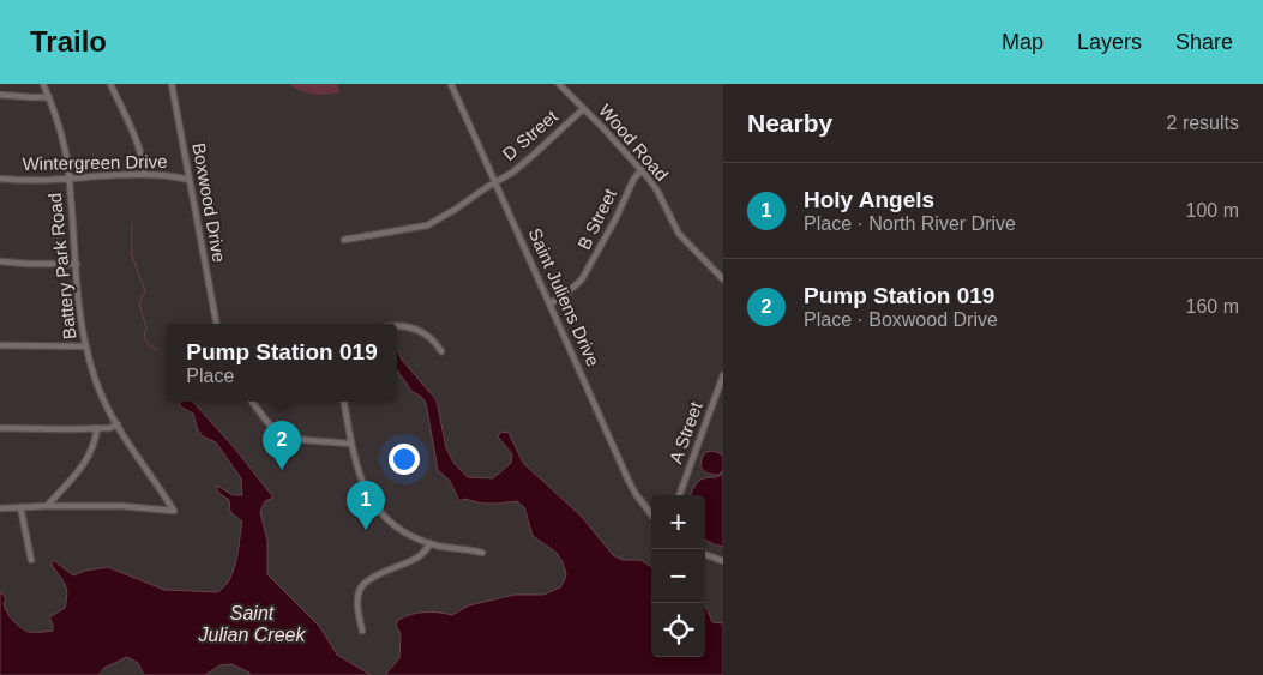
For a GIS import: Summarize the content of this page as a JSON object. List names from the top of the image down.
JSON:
{
  "streets": {
    "street": [
      "D Street",
      "Wood Road",
      "Wintergreen Drive",
      "Boxwood Drive",
      "B Street",
      "Battery Park Road",
      "Saint Juliens Drive",
      "A Street"
    ]
  },
  "crossings": [
    ["D Street", "Wood Road"],
    ["D Street", "Saint Juliens Drive"],
    ["Wood Road", "B Street"],
    ["Wintergreen Drive", "Boxwood Drive"],
    ["Wintergreen Drive", "Battery Park Road"],
    ["B Street", "Saint Juliens Drive"]
  ],
  "water": ["Saint Julian Creek"],
  "page": {
    "header": "Trailo",
    "nav": ["Map", "Layers", "Share"],
    "heading": ["Nearby", "2 results"],
    "list": [
      {
        "mark": "1",
        "name": "Holy Angels",
        "note": "Place · North River Drive",
        "value": "100 m"
      },
      {
        "mark": "2",
        "name": "Pump Station 019",
        "note": "Place · Boxwood Drive",
        "value": "160 m"
      }
    ],
    "popup": ["Pump Station 019", "Place"],
    "pins": ["2", "1"],
    "map_buttons": ["+", "−"]
  }
}
